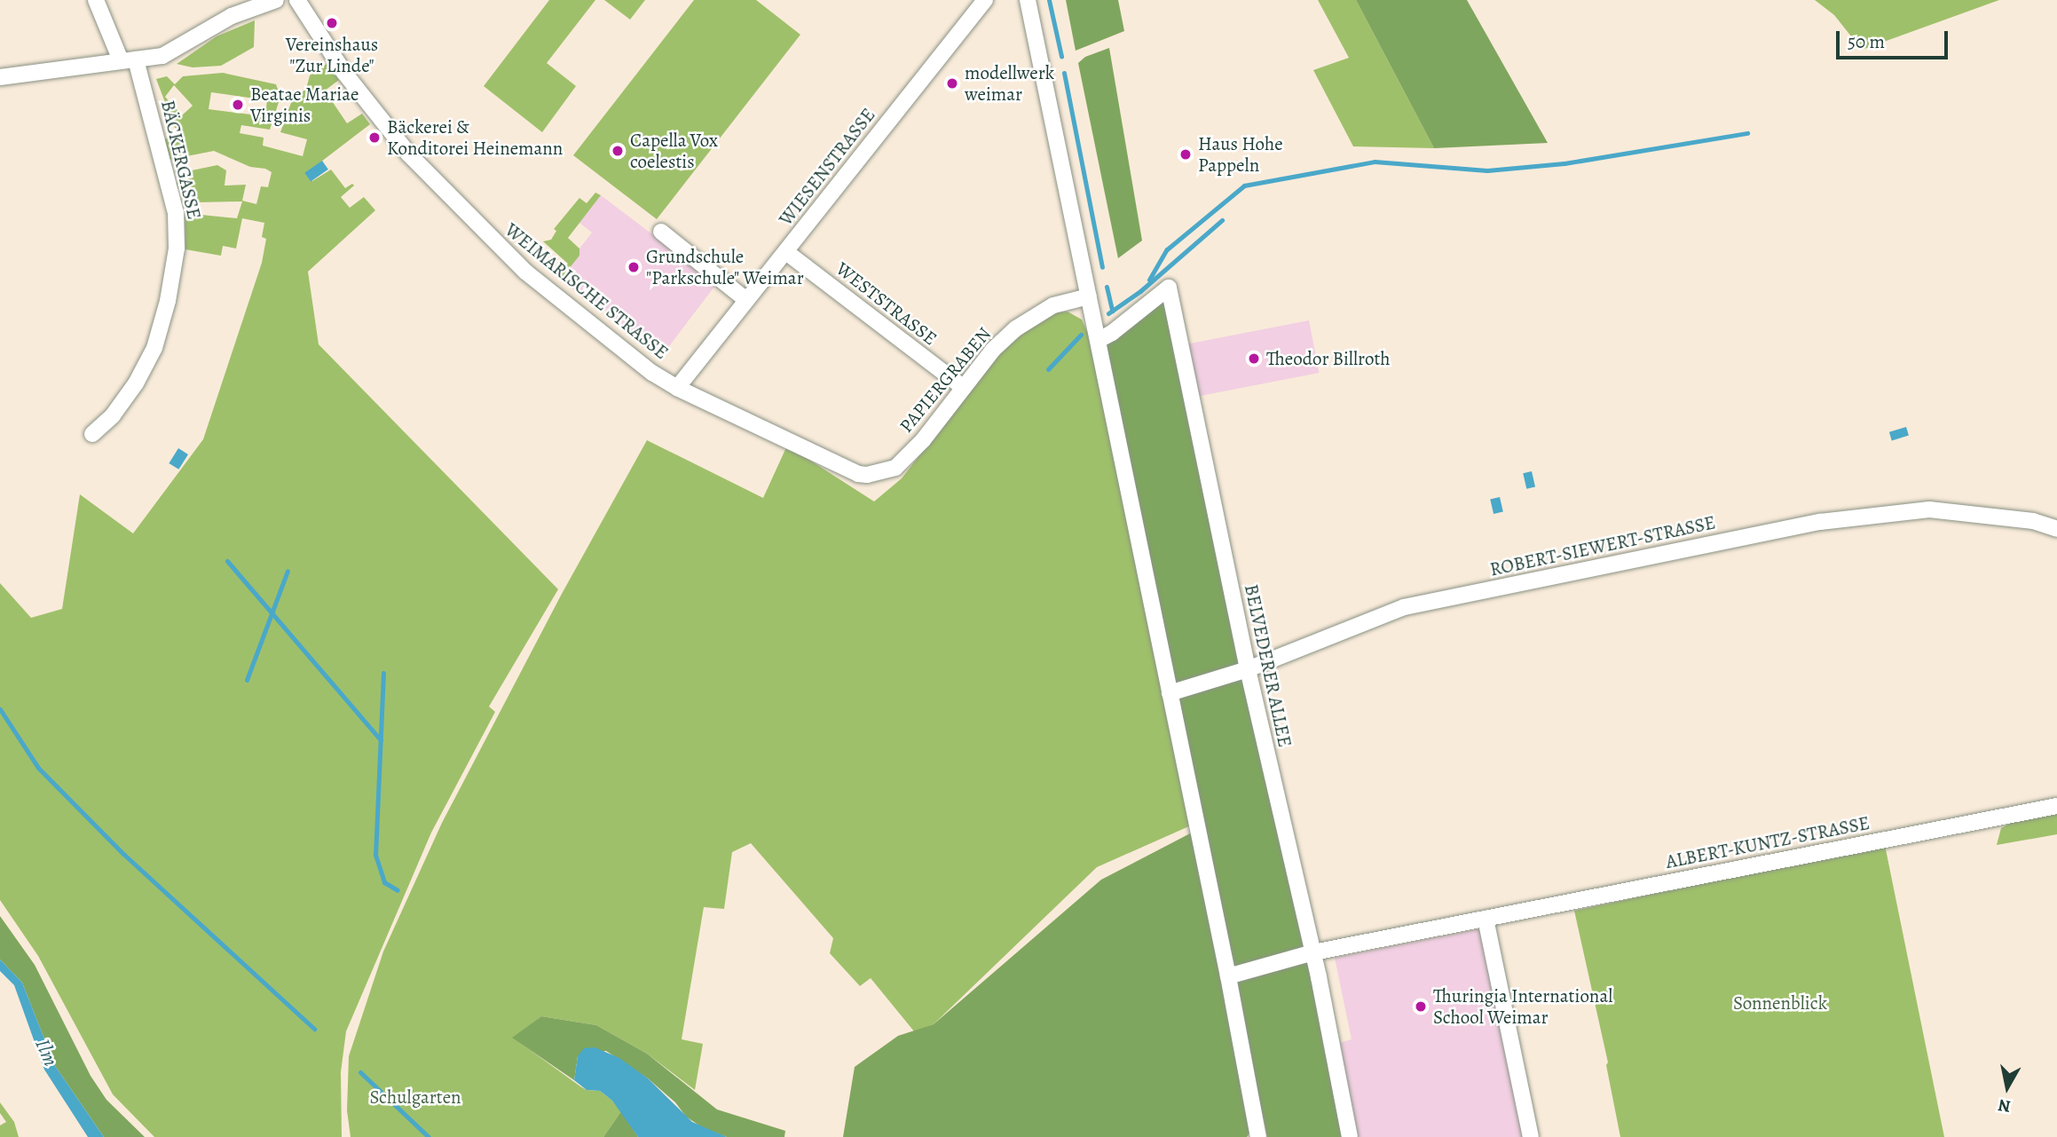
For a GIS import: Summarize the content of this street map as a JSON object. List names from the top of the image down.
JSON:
{
  "streets": {
    "street": [
      "BÄCKERGASSE",
      "WIESENSTRASSE",
      "WEIMARISCHE STRASSE",
      "WESTSTRASSE",
      "PAPIERGRABEN",
      "ROBERT-SIEWERT-STRASSE",
      "BELVEDERER ALLEE",
      "ALBERT-KUNTZ-STRASSE"
    ]
  },
  "crossings": [
    ["WIESENSTRASSE", "WEIMARISCHE STRASSE"],
    ["WIESENSTRASSE", "WESTSTRASSE"],
    ["WEIMARISCHE STRASSE", "PAPIERGRABEN"],
    ["WESTSTRASSE", "PAPIERGRABEN"],
    ["ROBERT-SIEWERT-STRASSE", "BELVEDERER ALLEE"],
    ["BELVEDERER ALLEE", "ALBERT-KUNTZ-STRASSE"]
  ],
  "water": ["Ilm"],
  "parks": ["Sonnenblick", "Schulgarten"],
  "places": [
    "Vereinshaus \"Zur Linde\"",
    "modellwerk weimar",
    "Beatae Mariae Virginis",
    "Bäckerei & Konditorei Heinemann",
    "Capella Vox coelestis",
    "Haus Hohe Pappeln",
    "Grundschule \"Parkschule\" Weimar",
    "Theodor Billroth",
    "Thuringia International School Weimar"
  ],
  "scale_bar": "50 m",
  "north": "bottom"
}
